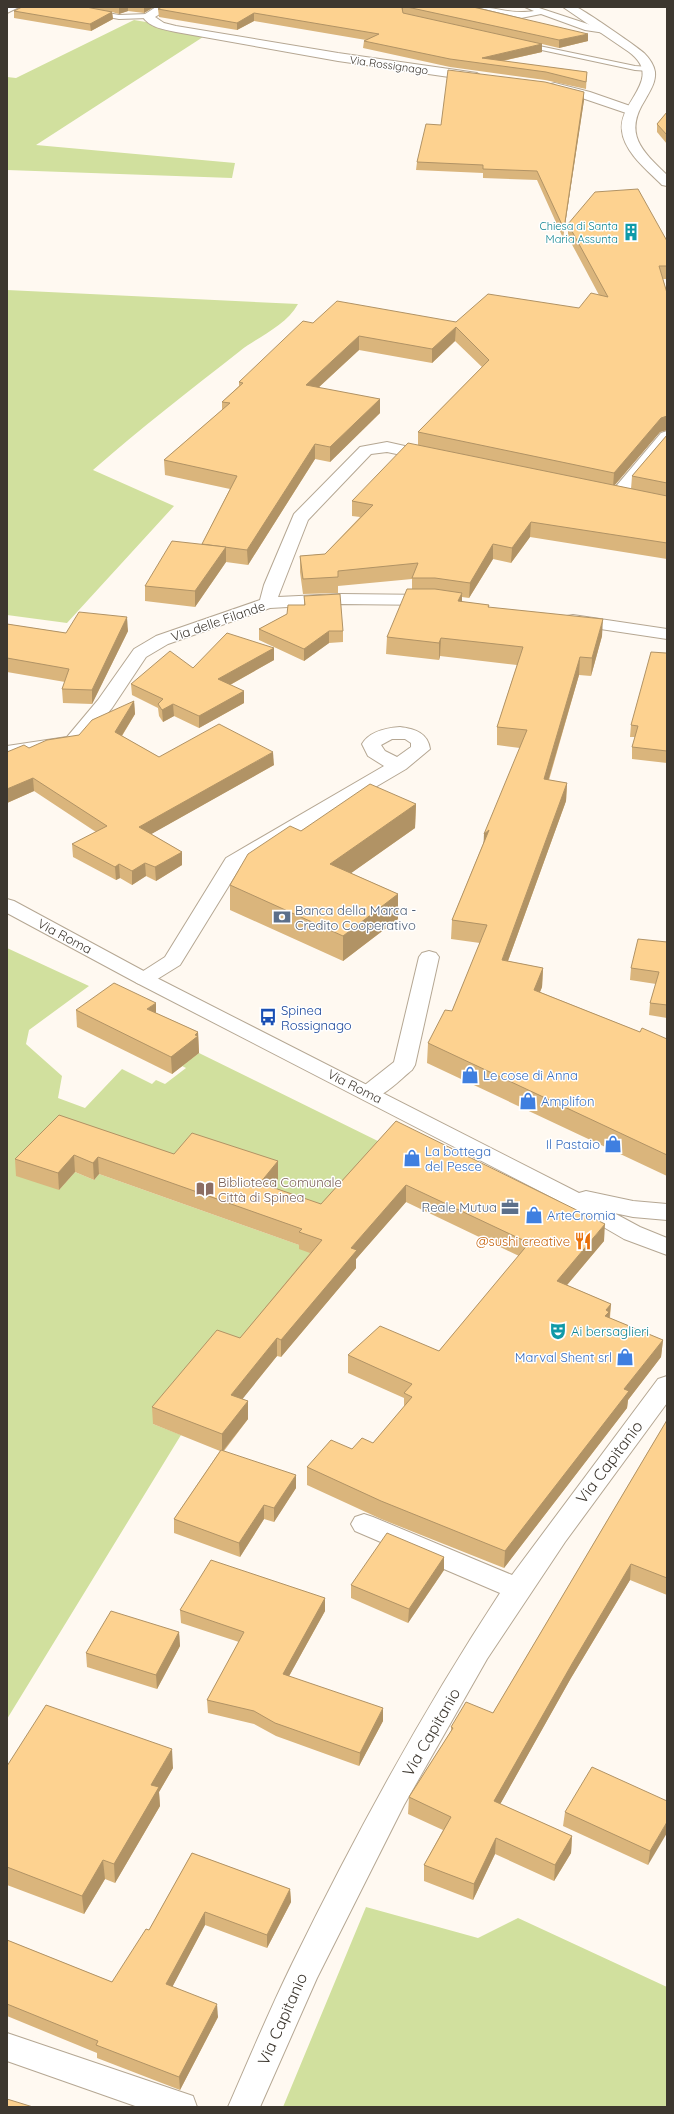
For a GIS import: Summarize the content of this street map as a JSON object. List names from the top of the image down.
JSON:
{
  "streets": {
    "street": [
      "Via Rossignago",
      "Via delle Filande",
      "Via Roma",
      "Via Capitanio"
    ]
  },
  "places": {
    "building": ["Chiesa di Santa Maria Assunta"],
    "bank": ["Banca della Marca - Credito Cooperativo"],
    "bus stop": ["Spinea Rossignago"],
    "shop": [
      "Le cose di Anna",
      "Amplifon",
      "Il Pastaio",
      "La bottega del Pesce",
      "ArteCromia",
      "Marval Shent srl"
    ],
    "library": ["Biblioteca Comunale Città di Spinea"],
    "office": ["Reale Mutua"],
    "restaurant": ["@sushi creative"],
    "theatre": ["Ai bersaglieri"]
  }
}
